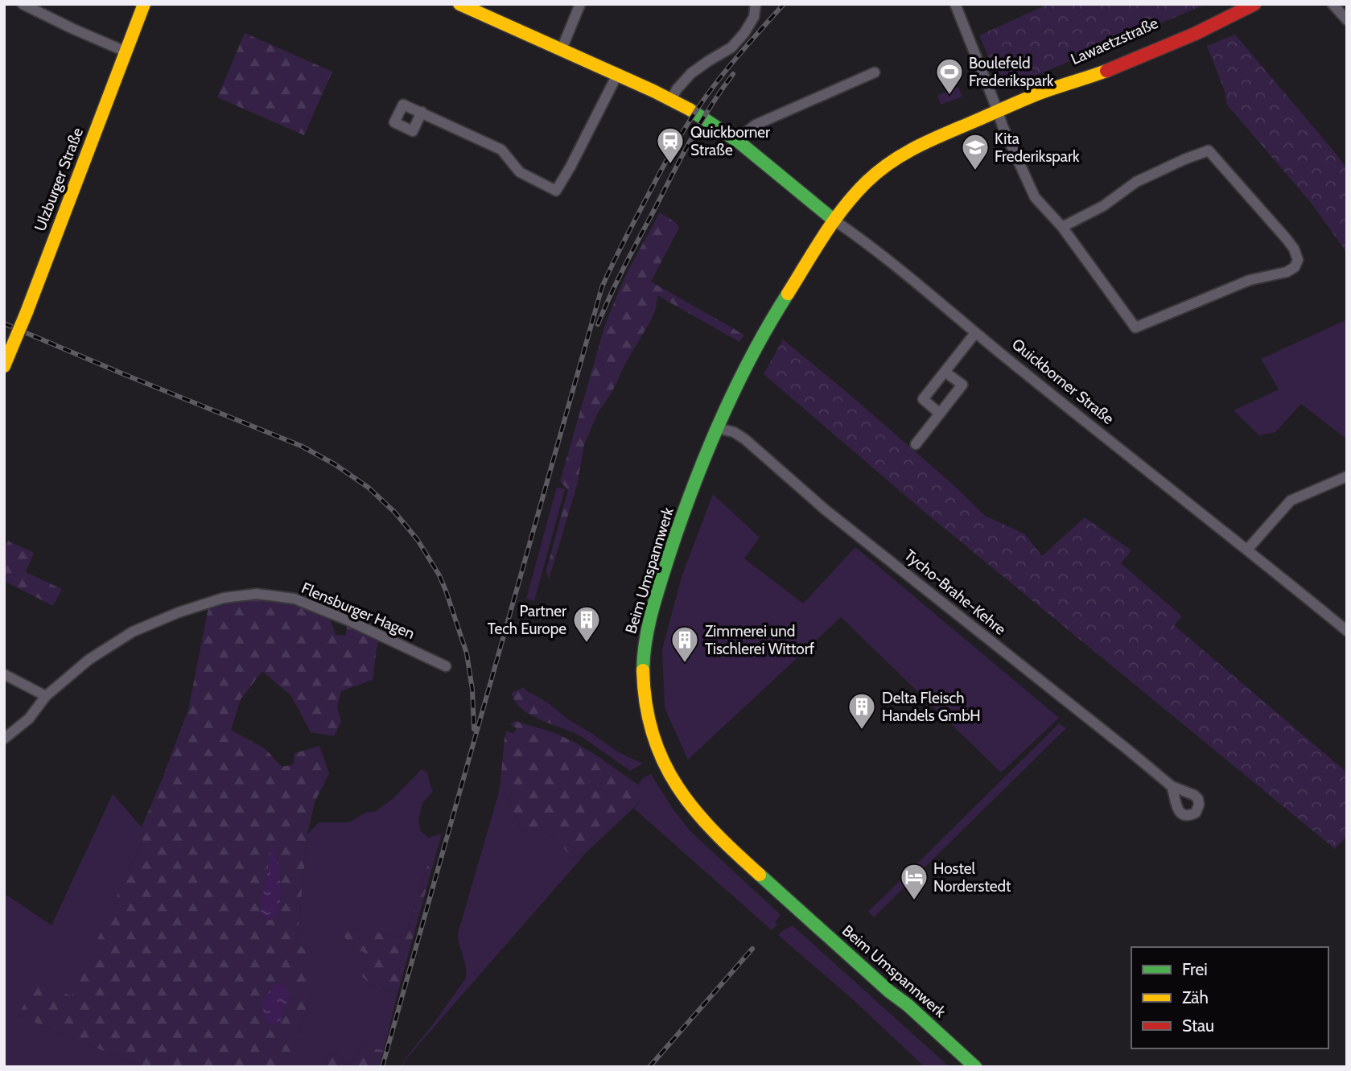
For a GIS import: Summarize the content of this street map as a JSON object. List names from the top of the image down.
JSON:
{
  "streets": {
    "street": [
      "Lawaetzstraße",
      "Ulzburger Straße",
      "Quickborner Straße",
      "Beim Umspannwerk",
      "Tycho-Brahe-Kehre",
      "Flensburger Hagen"
    ]
  },
  "crossings": [
    ["Lawaetzstraße", "Quickborner Straße"],
    ["Lawaetzstraße", "Beim Umspannwerk"],
    ["Quickborner Straße", "Beim Umspannwerk"],
    ["Beim Umspannwerk", "Tycho-Brahe-Kehre"]
  ],
  "places": {
    "sports": ["Boulefeld Frederikspark"],
    "station": ["Quickborner Straße"],
    "school or university": ["Kita Frederikspark"],
    "building": ["Partner Tech Europe", "Zimmerei und Tischlerei Wittorf", "Delta Fleisch Handels GmbH"],
    "hotel": ["Hostel Norderstedt"]
  },
  "legend": ["Frei", "Zäh", "Stau"]
}
